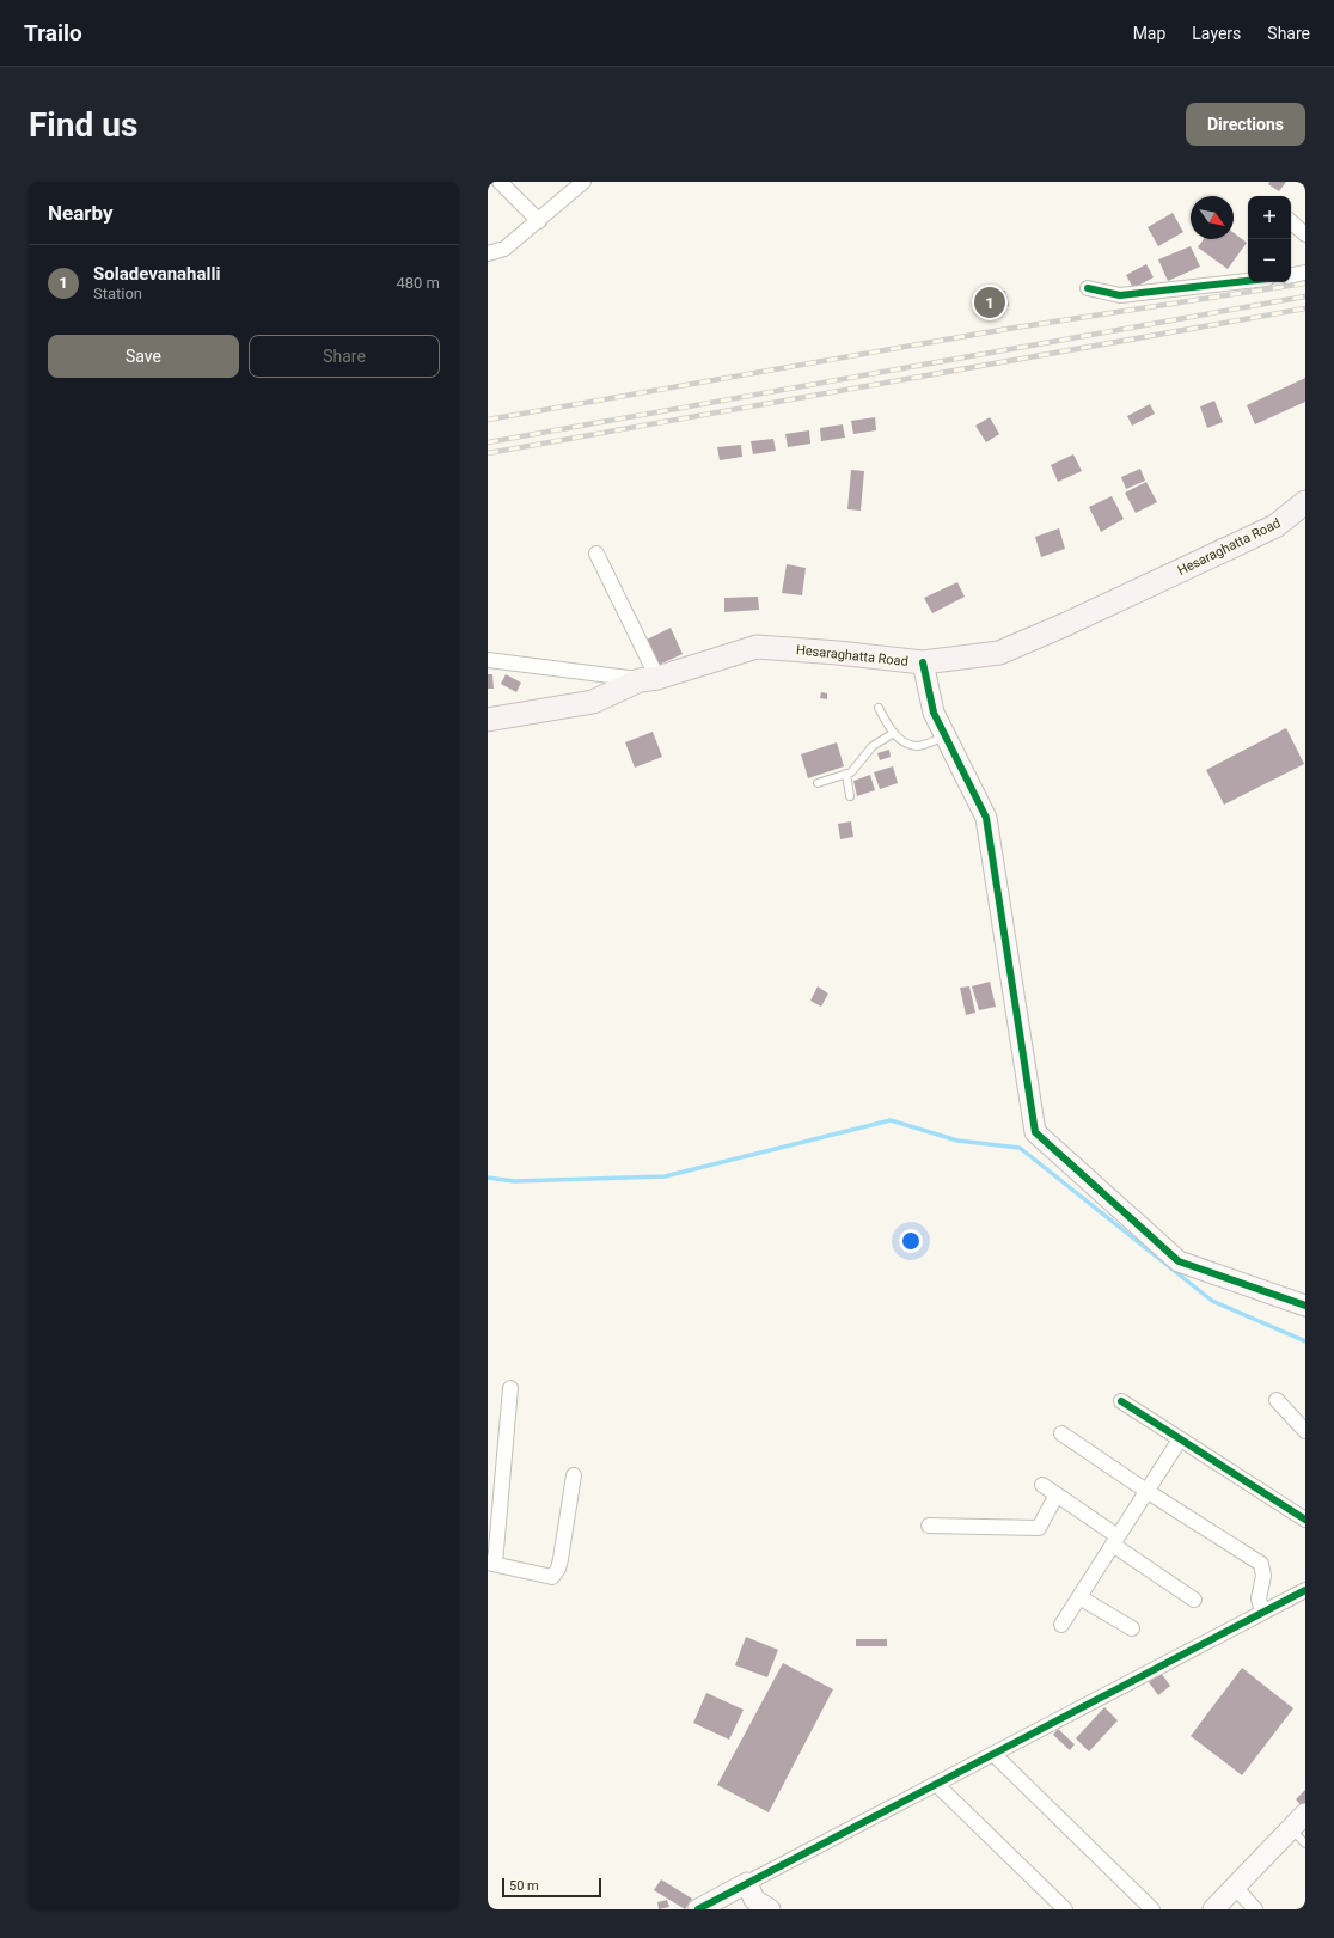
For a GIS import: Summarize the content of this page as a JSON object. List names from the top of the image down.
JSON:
{
  "streets": {
    "main road": ["Hesaraghatta Road"]
  },
  "scale_bar": "50 m",
  "north": "bottom right",
  "page": {
    "header": "Trailo",
    "nav": ["Map", "Layers", "Share"],
    "buttons": [
      "Directions",
      ["Save", "Share"]
    ],
    "title": "Find us",
    "heading": "Nearby",
    "map_buttons": ["+", "−"],
    "list": [
      {
        "mark": "1",
        "name": "Soladevanahalli",
        "note": "Station",
        "value": "480 m"
      }
    ],
    "pins": "1",
    "scale": "50 m"
  }
}
